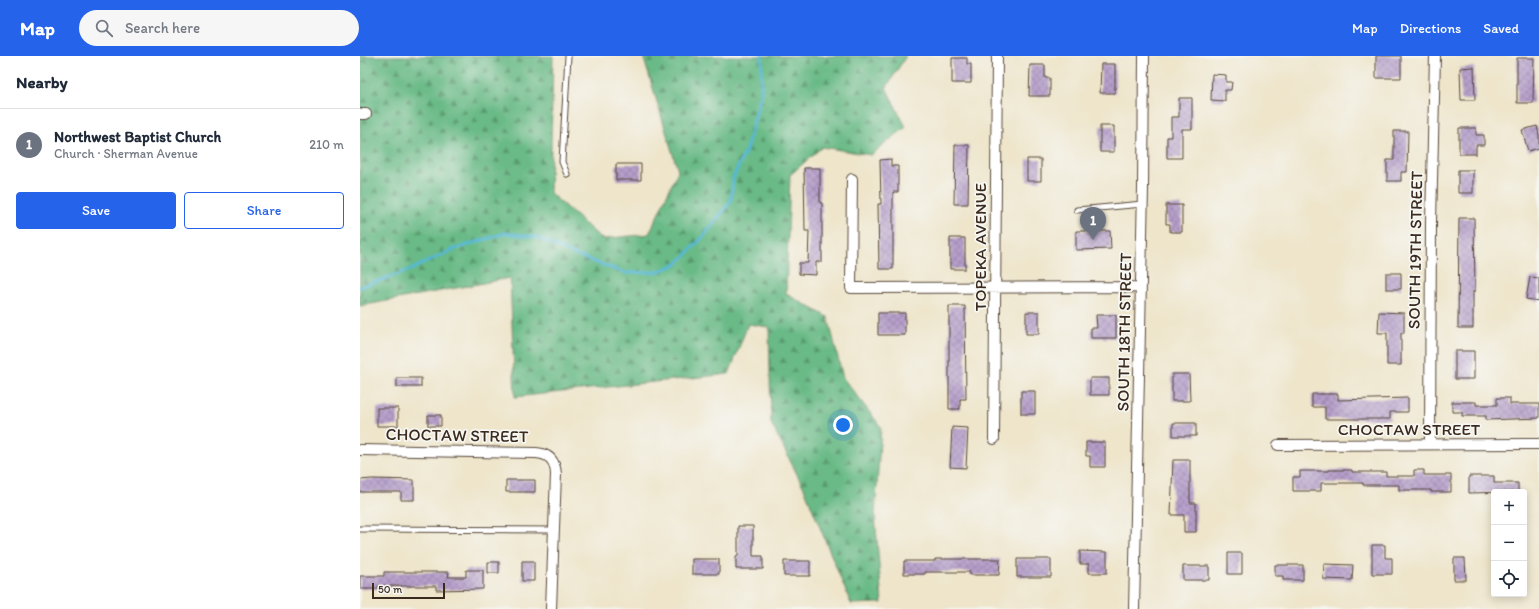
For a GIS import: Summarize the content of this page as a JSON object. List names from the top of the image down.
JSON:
{
  "streets": {
    "street": [
      "TOPEKA AVENUE",
      "SOUTH 19TH STREET",
      "SOUTH 18TH STREET",
      "CHOCTAW STREET"
    ]
  },
  "crossings": [
    ["SOUTH 19TH STREET", "CHOCTAW STREET"]
  ],
  "scale_bar": "50 m",
  "page": {
    "header": "Map",
    "search": "Search here",
    "nav": ["Map", "Directions", "Saved"],
    "heading": "Nearby",
    "list": [
      {
        "mark": "1",
        "name": "Northwest Baptist Church",
        "note": "Church · Sherman Avenue",
        "value": "210 m"
      }
    ],
    "buttons": ["Save", "Share"],
    "pins": "1",
    "map_buttons": ["+", "−"],
    "scale": "50 m"
  }
}
